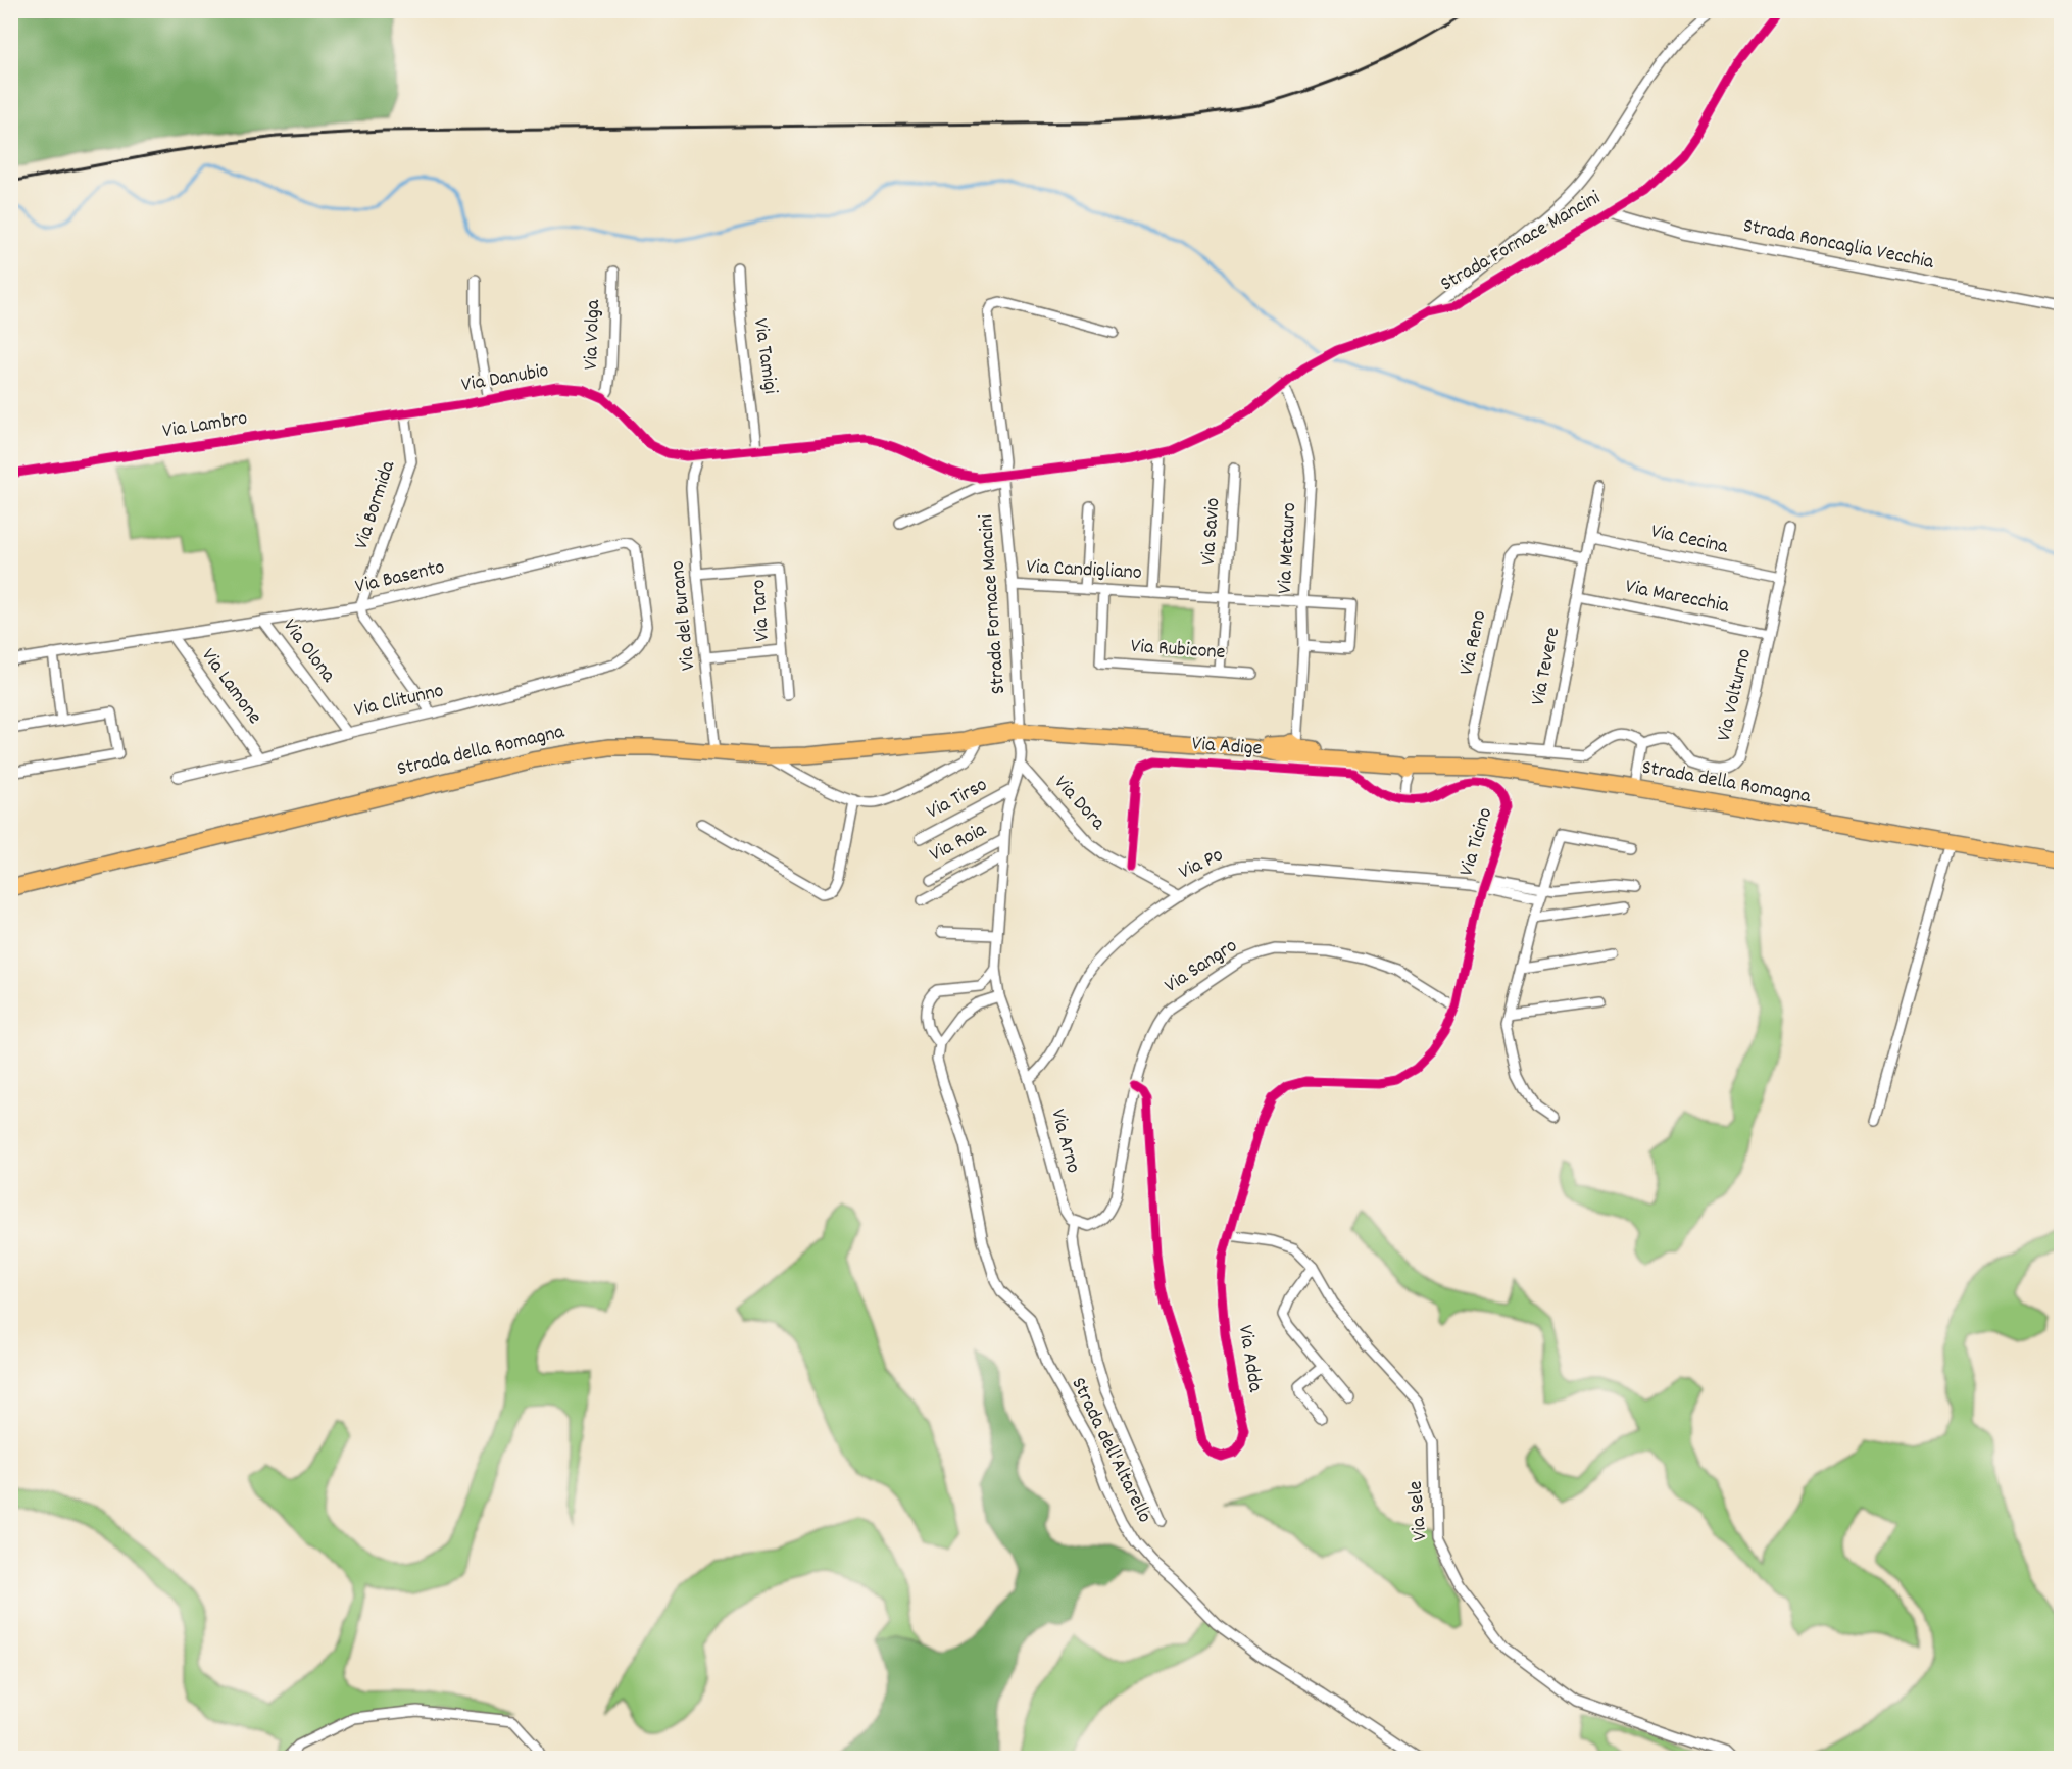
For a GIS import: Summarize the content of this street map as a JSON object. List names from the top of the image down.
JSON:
{
  "streets": {
    "main road": ["Strada della Romagna"],
    "street": [
      "Strada Fornace Mancini",
      "Strada Roncaglia Vecchia",
      "Via Volga",
      "Via Tamigi",
      "Via Danubio",
      "Via Lambro",
      "Via Bormida",
      "Via Savio",
      "Via Cecina",
      "Via Metauro",
      "Via Candigliano",
      "Via Basento",
      "Via Marecchia",
      "Via Taro",
      "Via del Burano",
      "Via Reno",
      "Via Rubicone",
      "Via Olona",
      "Via Tevere",
      "Via Lamone",
      "Via Volturno",
      "Via Clitunno",
      "Via Adige",
      "Via Tirso",
      "Via Dora",
      "Via Ticino",
      "Via Roia",
      "Via Po",
      "Via Sangro",
      "Via Arno",
      "Via Adda",
      "Strada dell'Altarello",
      "Via Sele"
    ]
  },
  "crossings": [
    ["Strada Fornace Mancini", "Strada Roncaglia Vecchia"],
    ["Strada Fornace Mancini", "Via Danubio"],
    ["Strada Fornace Mancini", "Via Metauro"],
    ["Strada Fornace Mancini", "Via Candigliano"],
    ["Strada Fornace Mancini", "Strada della Romagna"],
    ["Via Volga", "Via Danubio"],
    ["Via Tamigi", "Via Danubio"],
    ["Via Danubio", "Via Lambro"],
    ["Via Danubio", "Via Bormida"],
    ["Via Lambro", "Via Bormida"],
    ["Via Bormida", "Via Basento"],
    ["Via Savio", "Via Candigliano"],
    ["Via Savio", "Via Rubicone"],
    ["Via Cecina", "Via Tevere"],
    ["Via Cecina", "Via Volturno"],
    ["Via Metauro", "Via Candigliano"],
    ["Via Metauro", "Strada della Romagna"],
    ["Via Candigliano", "Via Rubicone"],
    ["Via Basento", "Via Olona"],
    ["Via Basento", "Via Lamone"],
    ["Via Basento", "Via Clitunno"],
    ["Via Marecchia", "Via Tevere"],
    ["Via Marecchia", "Via Volturno"],
    ["Via Taro", "Via del Burano"],
    ["Via del Burano", "Strada della Romagna"],
    ["Via Reno", "Via Tevere"],
    ["Via Olona", "Via Clitunno"],
    ["Via Lamone", "Via Clitunno"],
    ["Via Adige", "Via Dora"],
    ["Via Adige", "Via Ticino"],
    ["Via Tirso", "Via Arno"],
    ["Via Dora", "Via Po"],
    ["Via Dora", "Via Arno"],
    ["Via Ticino", "Via Po"],
    ["Via Ticino", "Via Sangro"],
    ["Via Ticino", "Via Adda"],
    ["Via Roia", "Via Arno"],
    ["Via Po", "Via Arno"],
    ["Via Sangro", "Via Arno"],
    ["Via Sangro", "Via Adda"],
    ["Via Arno", "Strada dell'Altarello"],
    ["Via Adda", "Via Sele"]
  ]
}
